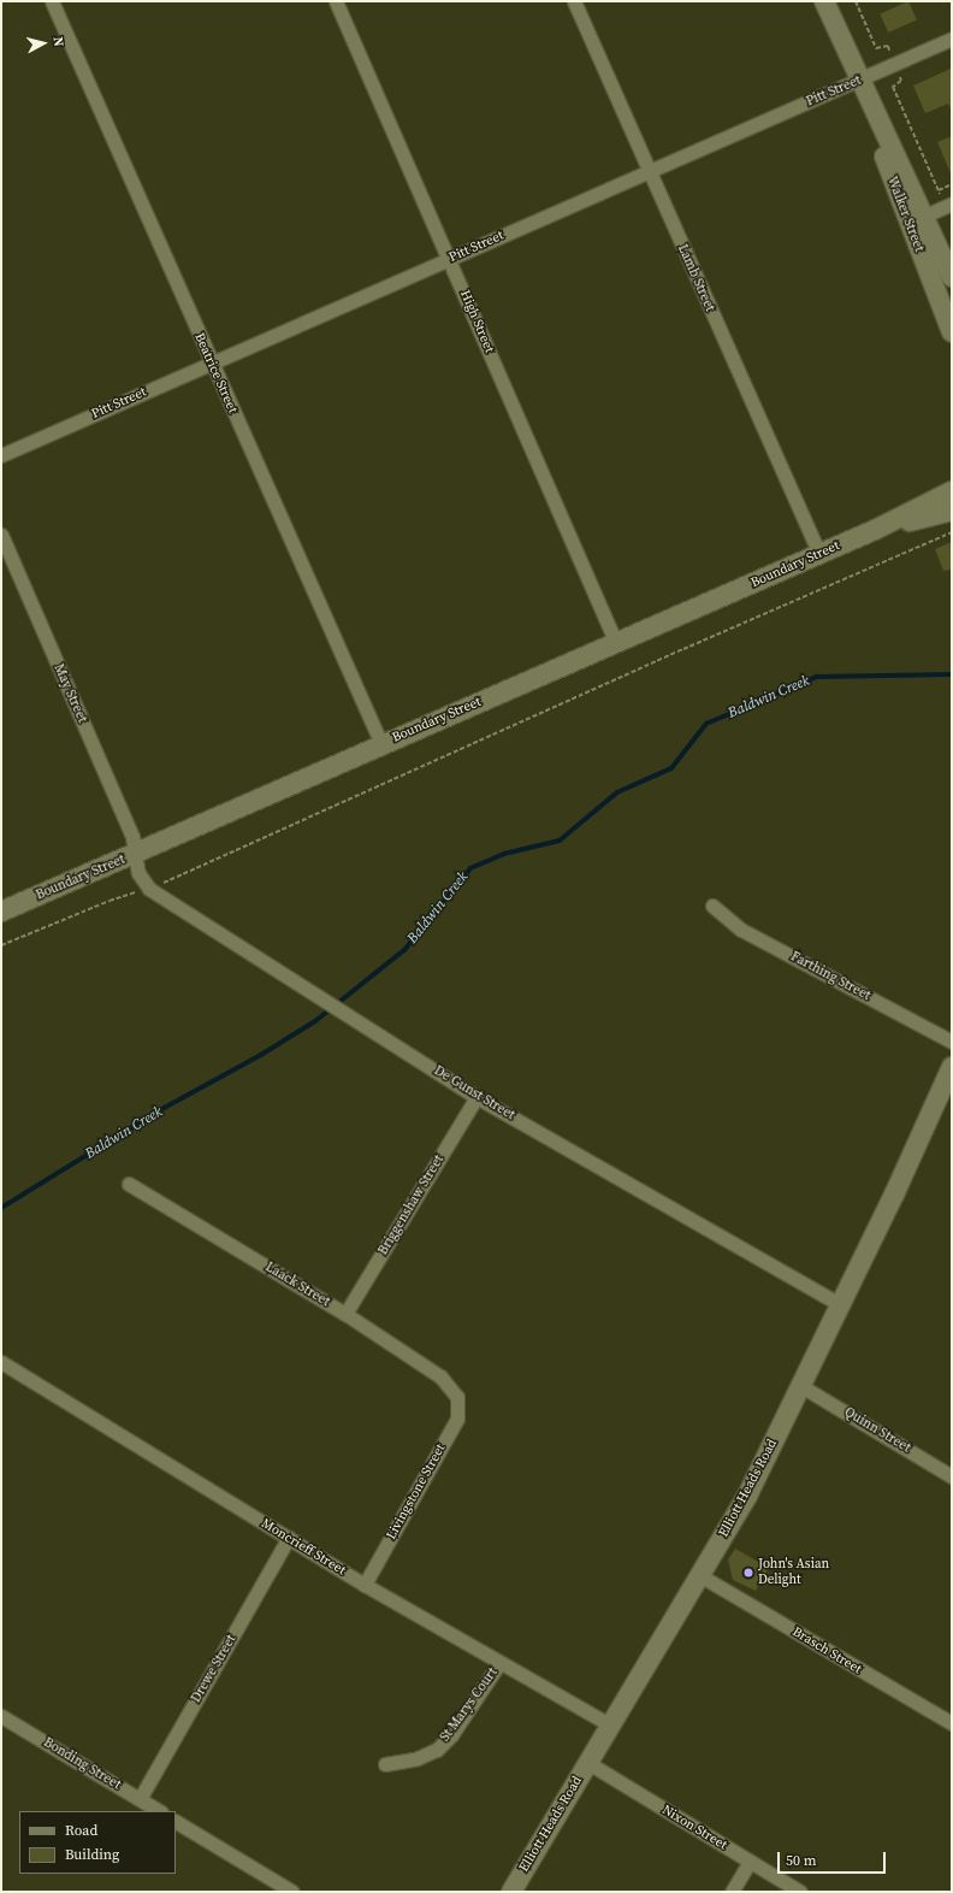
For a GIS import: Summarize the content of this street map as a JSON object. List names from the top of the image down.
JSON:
{
  "streets": {
    "street": [
      "Pitt Street",
      "Walker Street",
      "Lamb Street",
      "High Street",
      "Beatrice Street",
      "Boundary Street",
      "May Street",
      "Farthing Street",
      "De Gunst Street",
      "Briggenshaw Street",
      "Laack Street",
      "Quinn Street",
      "Elliott Heads Road",
      "Livingstone Street",
      "Moncrieff Street",
      "Brasch Street",
      "Drewe Street",
      "St Marys Court",
      "Bonding Street",
      "Nixon Street"
    ]
  },
  "crossings": [
    ["Pitt Street", "Walker Street"],
    ["Pitt Street", "Lamb Street"],
    ["Pitt Street", "High Street"],
    ["Pitt Street", "Beatrice Street"],
    ["Lamb Street", "Boundary Street"],
    ["High Street", "Boundary Street"],
    ["Beatrice Street", "Boundary Street"],
    ["Boundary Street", "May Street"],
    ["Boundary Street", "De Gunst Street"],
    ["May Street", "De Gunst Street"],
    ["De Gunst Street", "Briggenshaw Street"],
    ["De Gunst Street", "Elliott Heads Road"],
    ["Briggenshaw Street", "Laack Street"],
    ["Laack Street", "Livingstone Street"],
    ["Quinn Street", "Elliott Heads Road"],
    ["Elliott Heads Road", "Moncrieff Street"],
    ["Elliott Heads Road", "Brasch Street"],
    ["Elliott Heads Road", "Nixon Street"],
    ["Livingstone Street", "Moncrieff Street"],
    ["Moncrieff Street", "Drewe Street"],
    ["Moncrieff Street", "St Marys Court"],
    ["Drewe Street", "Bonding Street"]
  ],
  "water": ["Baldwin Creek"],
  "places": ["John's Asian Delight"],
  "legend": ["Road", "Building"],
  "scale_bar": "50 m",
  "north": "right"
}
